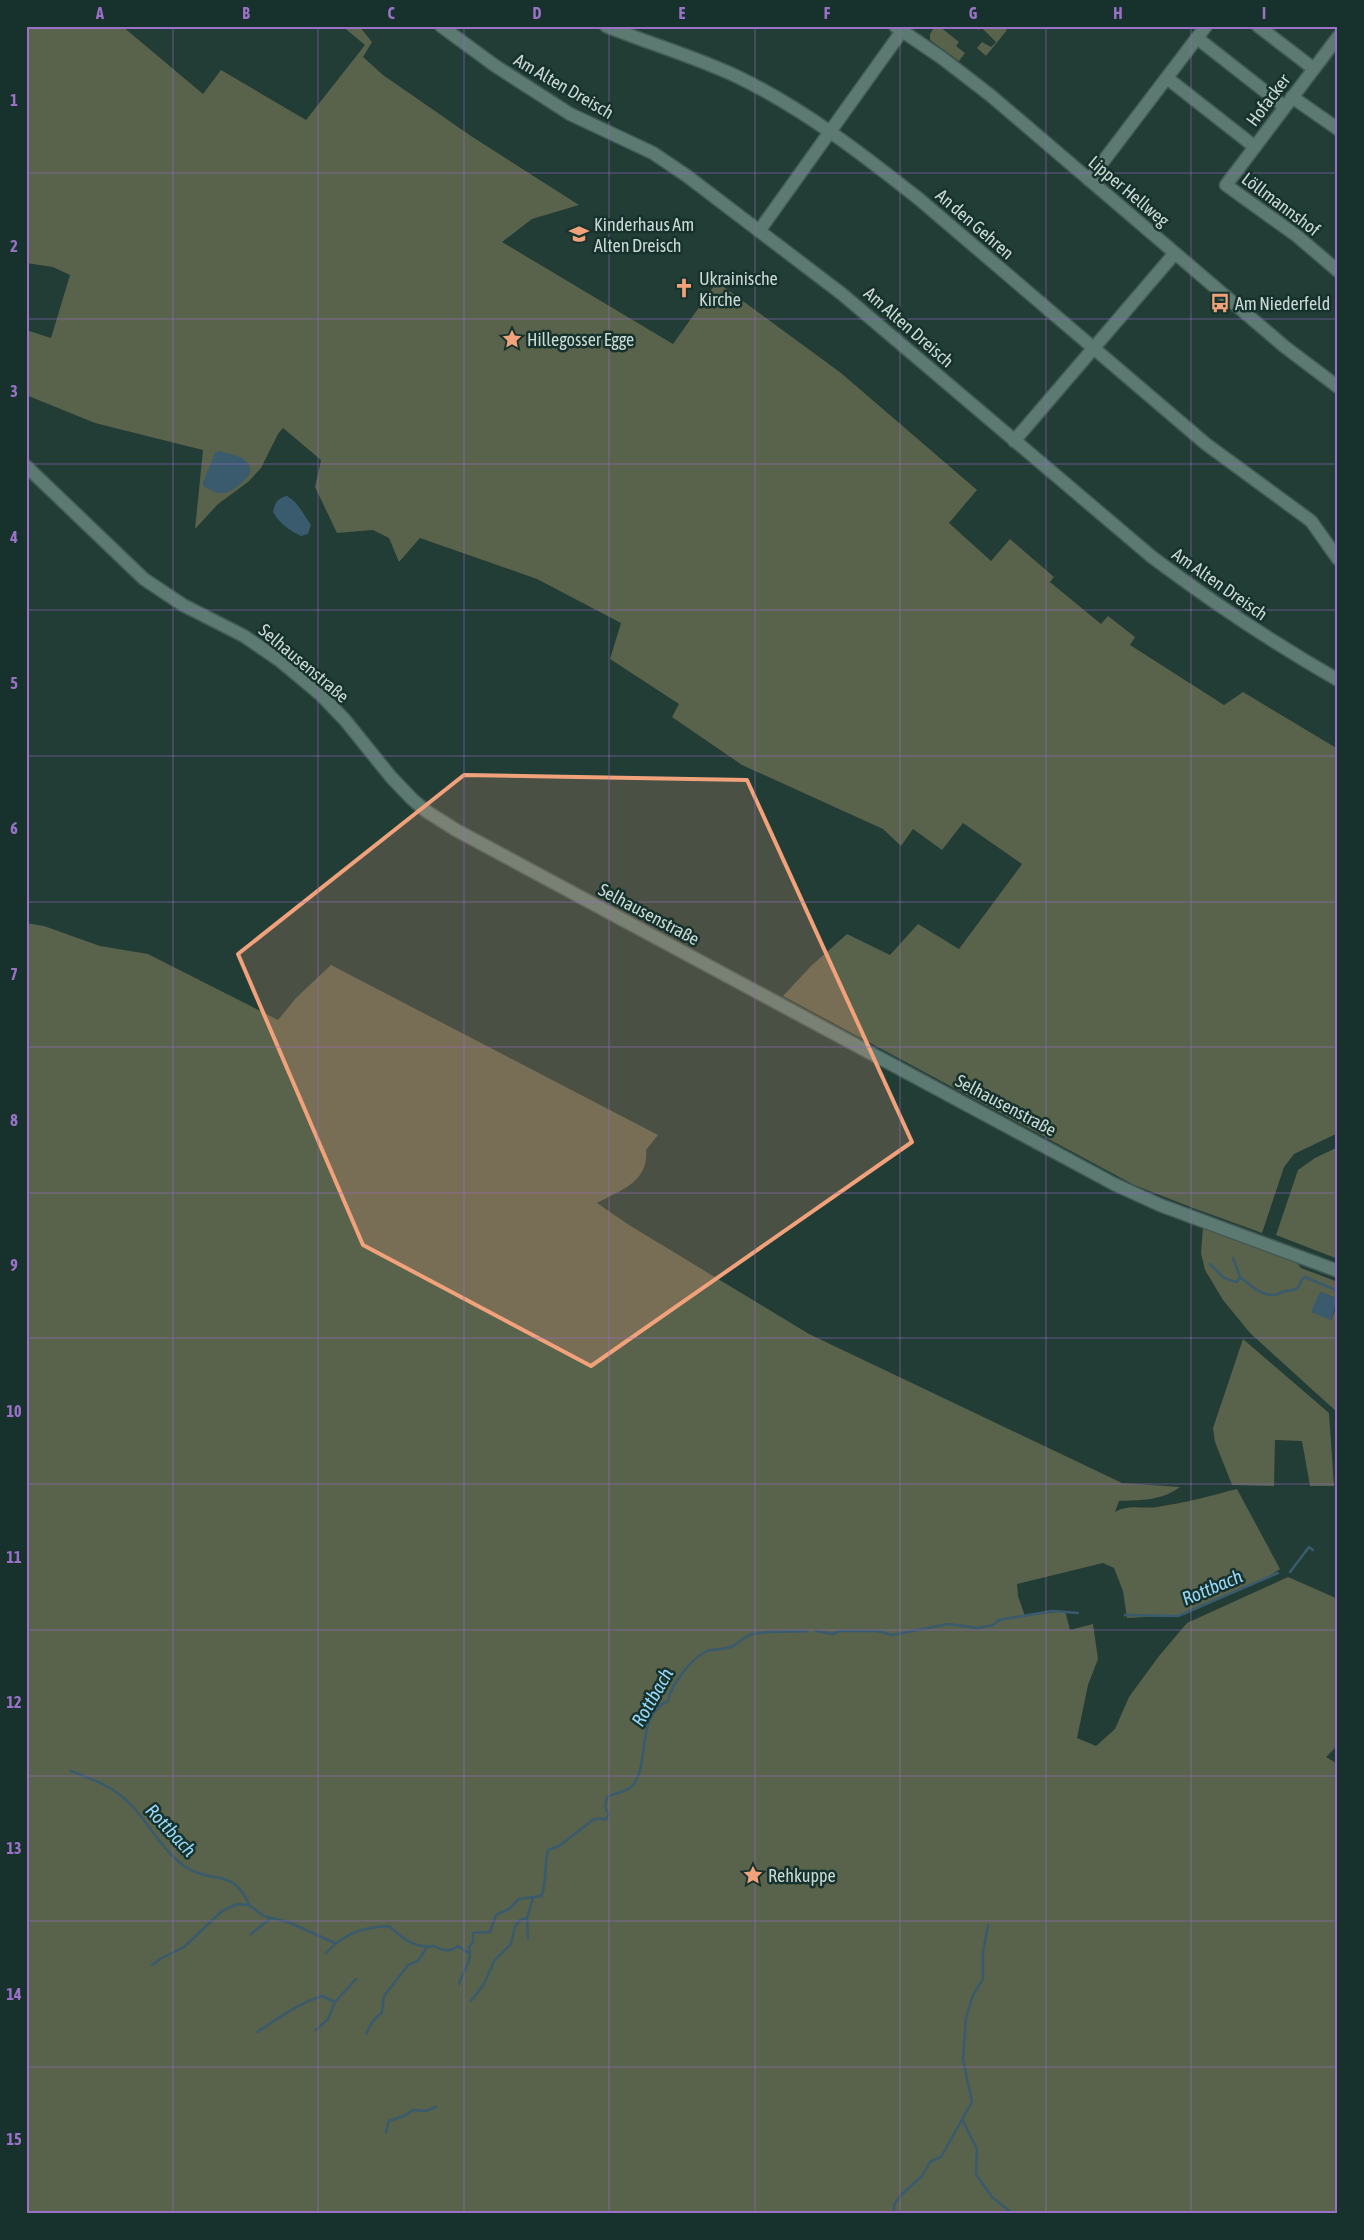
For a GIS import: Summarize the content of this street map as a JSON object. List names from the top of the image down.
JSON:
{
  "streets": {
    "street": [
      "Am Alten Dreisch",
      "Hofacker",
      "Lipper Hellweg",
      "Löllmannshof",
      "An den Gehren",
      "Selhausenstraße"
    ]
  },
  "crossings": [
    ["Hofacker", "Löllmannshof"]
  ],
  "water": ["Rottbach"],
  "places": {
    "school or university": ["Kinderhaus Am Alten Dreisch"],
    "church": ["Ukrainische Kirche"],
    "bus stop": ["Am Niederfeld"],
    "place": ["Hillegosser Egge", "Rehkuppe"]
  },
  "grid": {
    "columns": [
      "A",
      "B",
      "C",
      "D",
      "E",
      "F",
      "G",
      "H",
      "I"
    ],
    "rows": [
      "1",
      "2",
      "3",
      "4",
      "5",
      "6",
      "7",
      "8",
      "9",
      "10",
      "11",
      "12",
      "13",
      "14",
      "15"
    ]
  }
}
